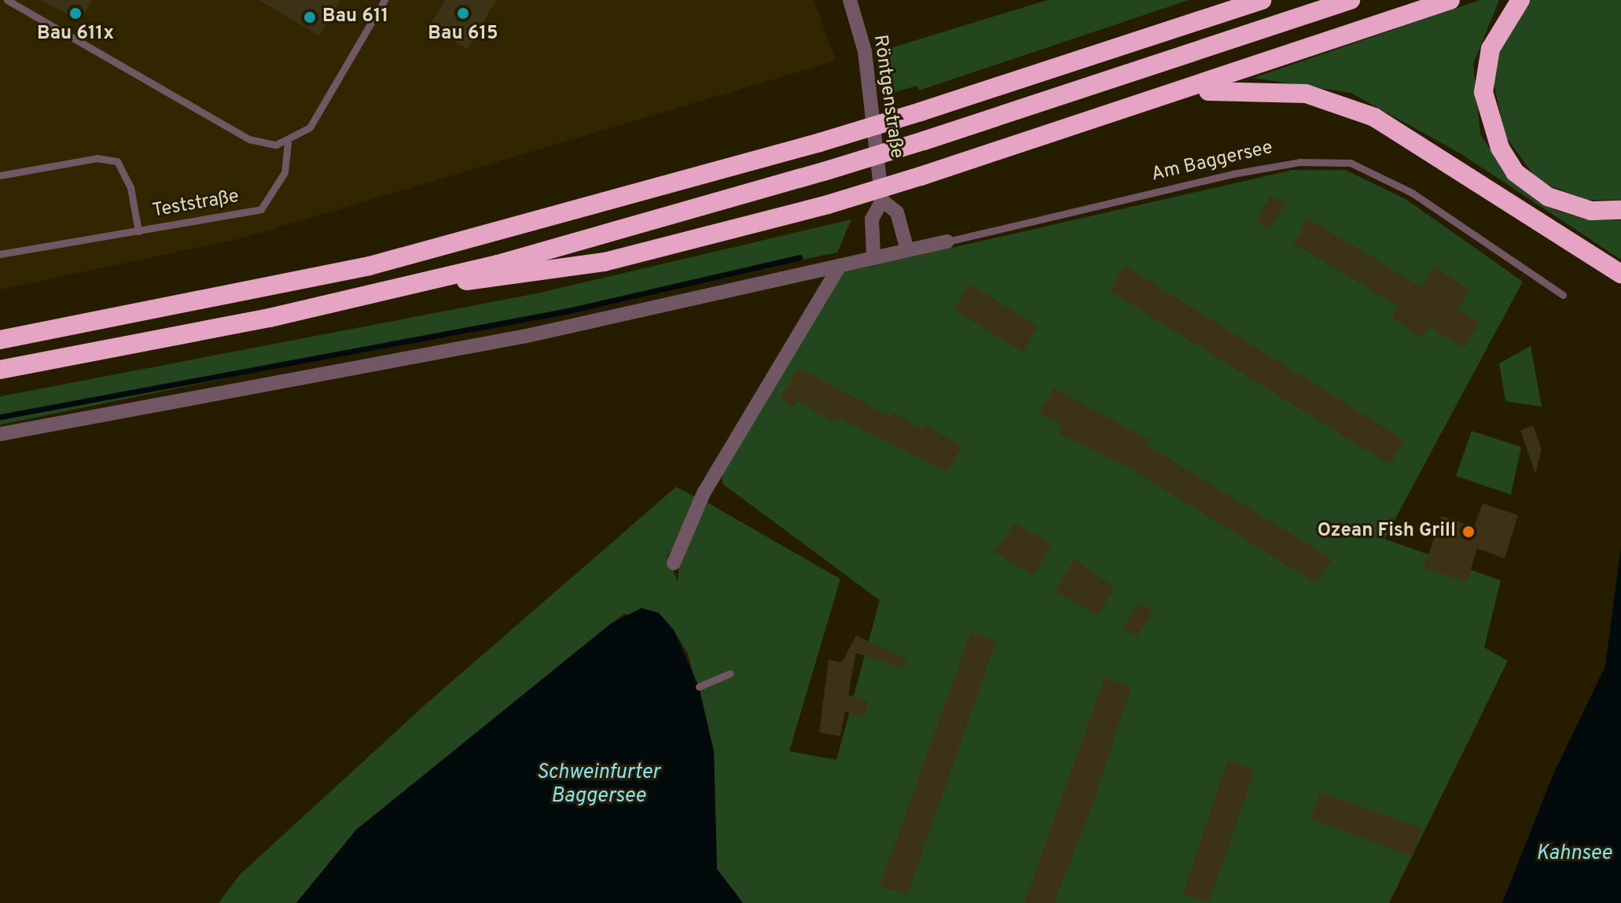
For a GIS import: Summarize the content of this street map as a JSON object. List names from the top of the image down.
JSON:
{
  "streets": {
    "street": ["Röntgenstraße", "Am Baggersee"],
    "lane": ["Teststraße"]
  },
  "crossings": [
    ["Röntgenstraße", "Am Baggersee"]
  ],
  "water": ["Schweinfurter Baggersee", "Kahnsee"],
  "places": [
    "Bau 611x",
    "Bau 615",
    "Bau 611",
    "Ozean Fish Grill"
  ]
}
